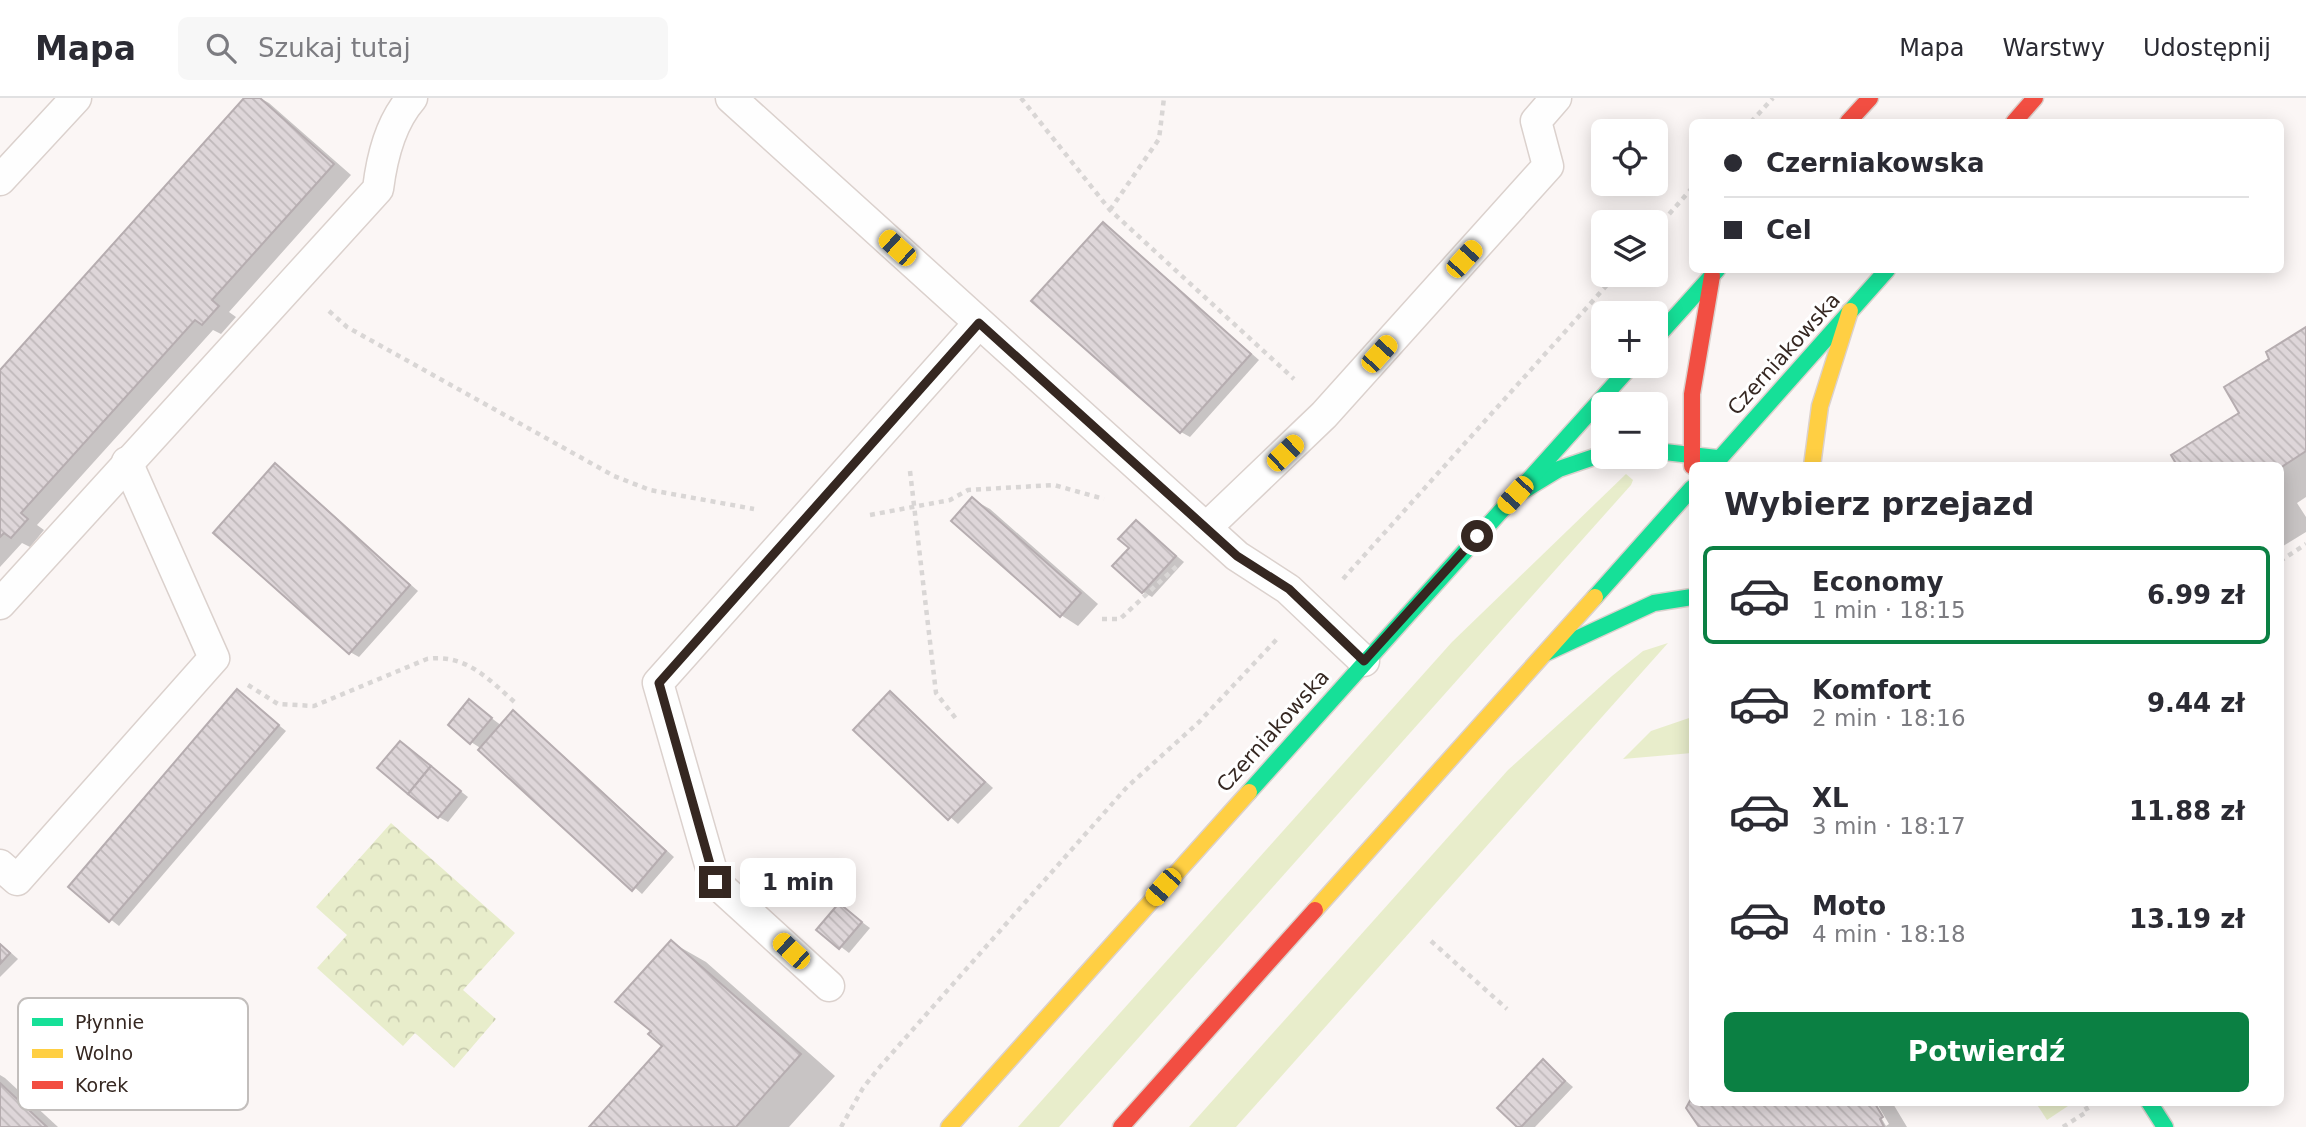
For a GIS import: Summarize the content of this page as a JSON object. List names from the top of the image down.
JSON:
{
  "streets": {
    "main road": ["Czerniakowska"]
  },
  "legend": ["Płynnie", "Wolno", "Korek"],
  "page": {
    "header": "Mapa",
    "search": "Szukaj tutaj",
    "nav": ["Mapa", "Warstwy", "Udostępnij"],
    "map_buttons": ["+", "−"],
    "banner": ["Czerniakowska", "Cel"],
    "heading": "Wybierz przejazd",
    "list": [
      {
        "name": "Economy",
        "note": "1 min · 18:15",
        "value": "6.99 zł"
      },
      {
        "name": "Komfort",
        "note": "2 min · 18:16",
        "value": "9.44 zł"
      },
      {
        "name": "XL",
        "note": "3 min · 18:17",
        "value": "11.88 zł"
      },
      {
        "name": "Moto",
        "note": "4 min · 18:18",
        "value": "13.19 zł"
      }
    ],
    "bubble": "1 min",
    "buttons": "Potwierdź"
  }
}
